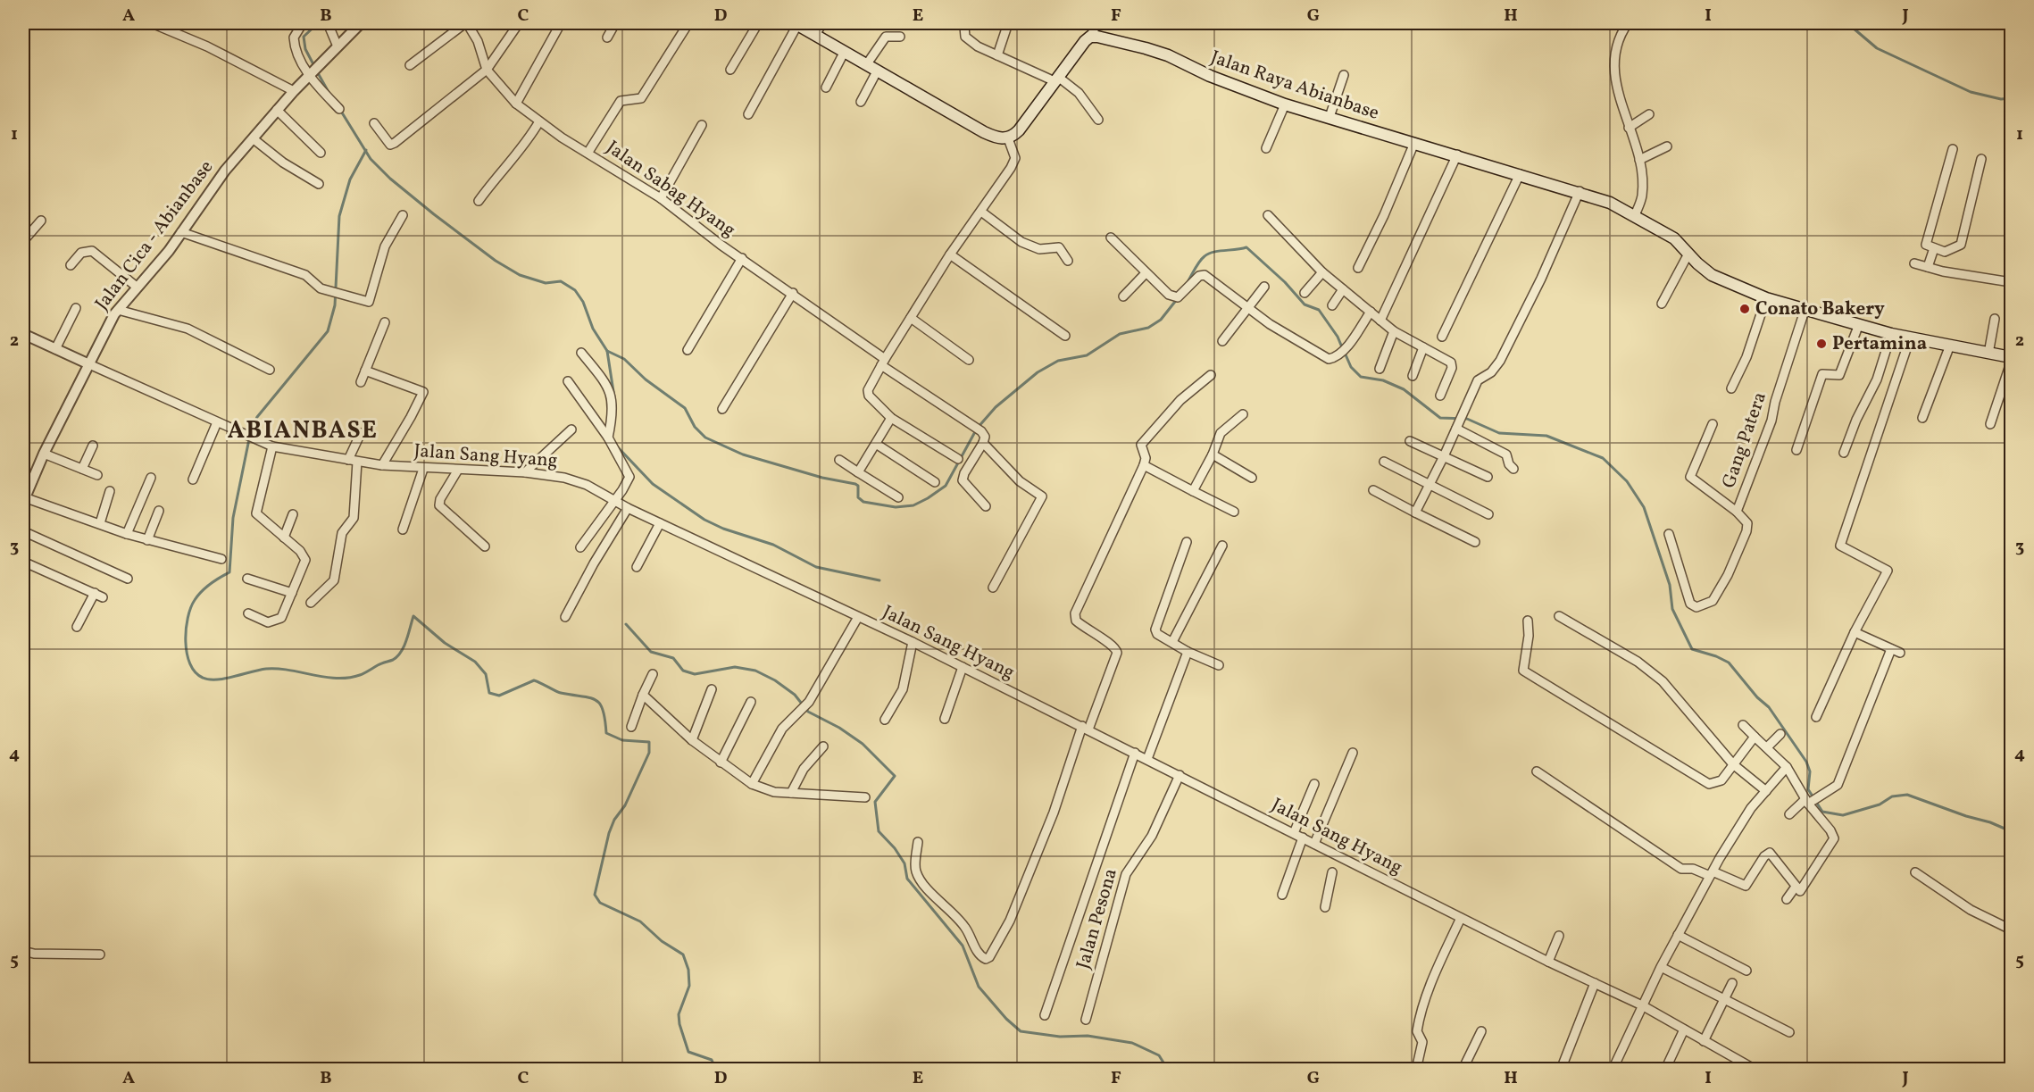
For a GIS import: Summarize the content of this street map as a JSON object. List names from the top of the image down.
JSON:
{
  "streets": {
    "main road": ["Jalan Raya Abianbase"],
    "street": [
      "Jalan Sabag Hyang",
      "Jalan Cica - Abianbase",
      "Gang Patera",
      "Jalan Sang Hyang",
      "Jalan Pesona"
    ]
  },
  "crossings": [
    ["Jalan Raya Abianbase", "Gang Patera"],
    ["Jalan Cica - Abianbase", "Jalan Sang Hyang"],
    ["Jalan Sang Hyang", "Jalan Pesona"]
  ],
  "districts": ["ABIANBASE"],
  "places": ["Conato Bakery", "Pertamina"],
  "grid": {
    "columns": [
      "A",
      "B",
      "C",
      "D",
      "E",
      "F",
      "G",
      "H",
      "I",
      "J"
    ],
    "rows": [
      "1",
      "2",
      "3",
      "4",
      "5"
    ]
  }
}
